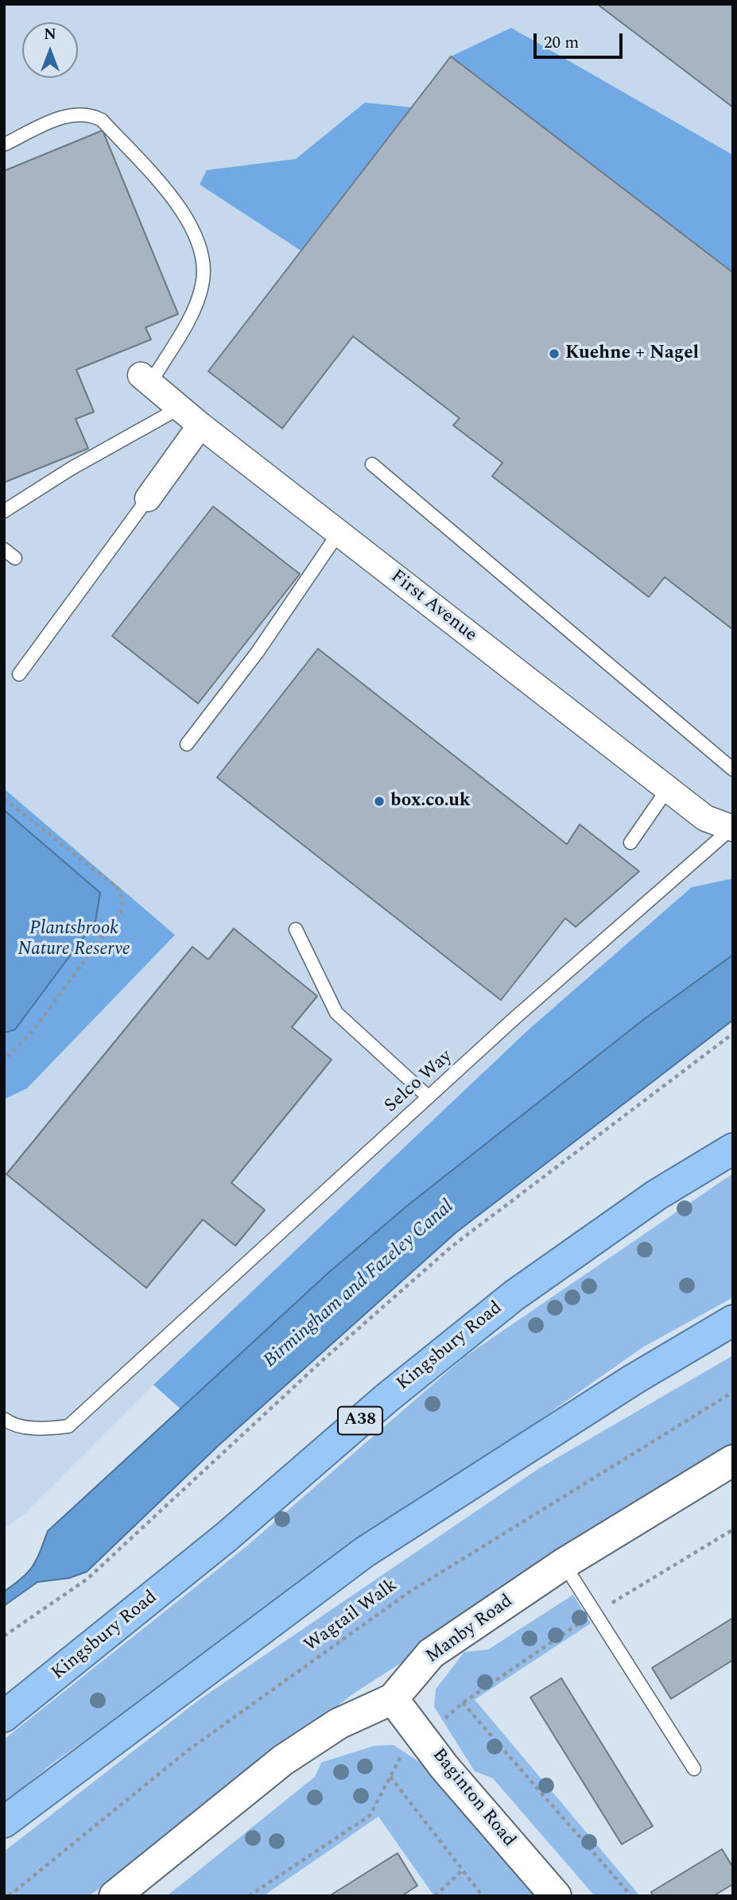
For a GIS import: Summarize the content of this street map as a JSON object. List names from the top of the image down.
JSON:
{
  "streets": {
    "highway": ["Kingsbury Road", "A38"],
    "street": ["First Avenue", "Manby Road", "Baginton Road"],
    "lane": ["Selco Way"],
    "path": ["Wagtail Walk"]
  },
  "crossings": [
    ["First Avenue", "Selco Way"],
    ["Manby Road", "Baginton Road"]
  ],
  "water": ["Birmingham and Fazeley Canal"],
  "parks": ["Plantsbrook Nature Reserve"],
  "places": ["Kuehne + Nagel", "box.co.uk"],
  "scale_bar": "20 m",
  "north": "top"
}
